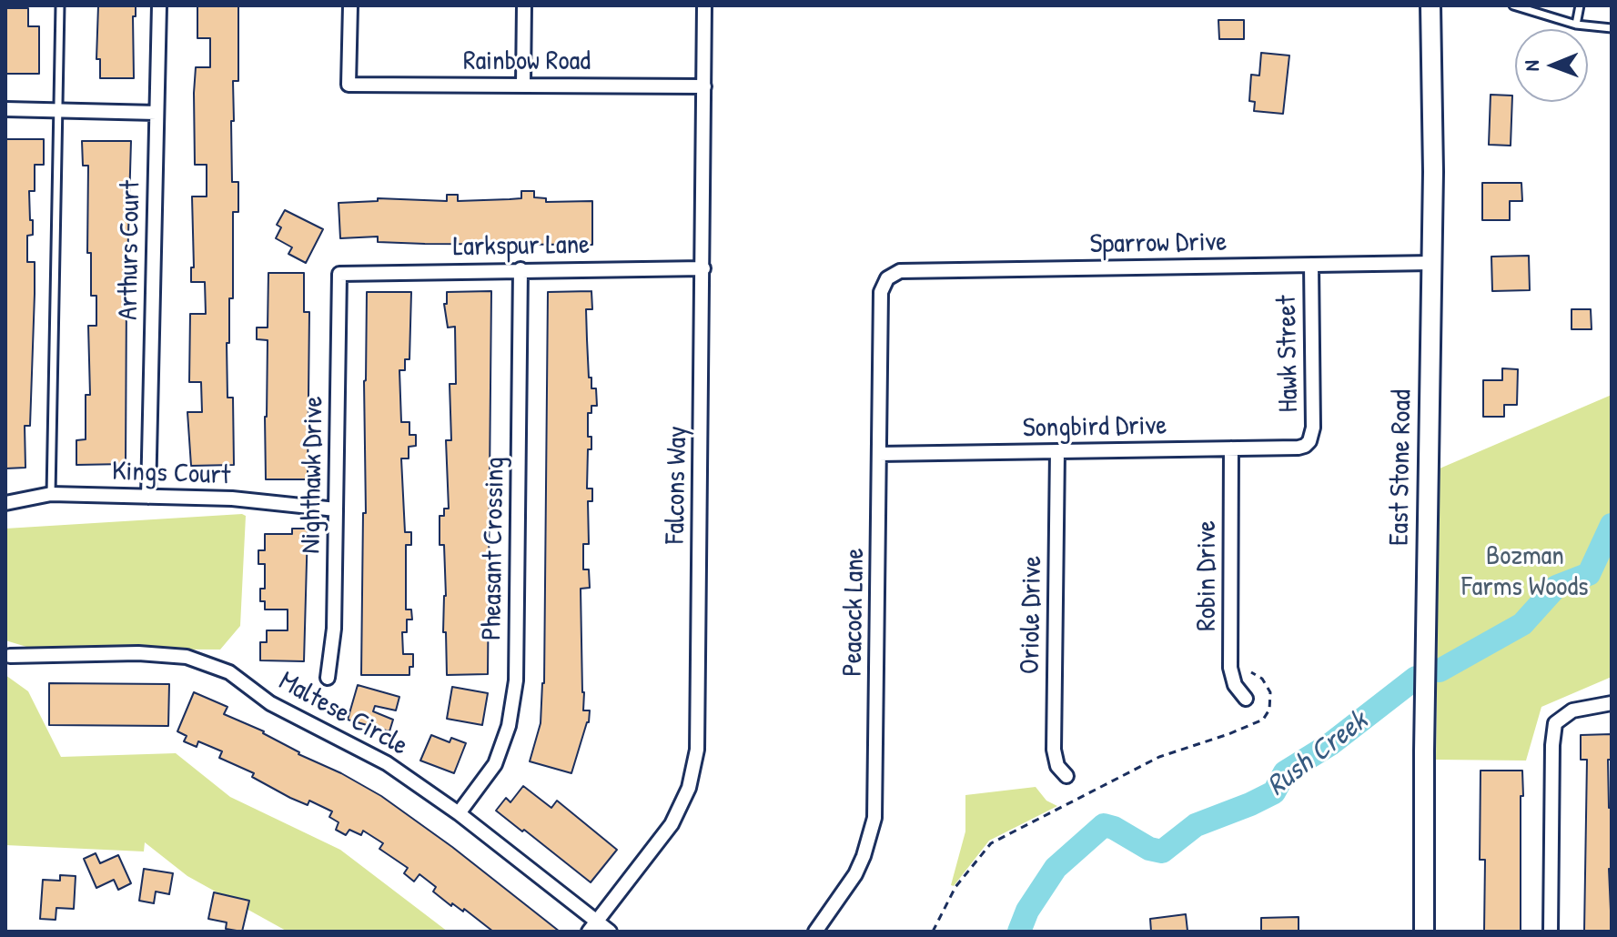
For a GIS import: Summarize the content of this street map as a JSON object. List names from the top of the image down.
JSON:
{
  "streets": {
    "main road": ["East Stone Road"],
    "street": [
      "Rainbow Road",
      "Sparrow Drive",
      "Larkspur Lane",
      "Arthurs Court",
      "Hawk Street",
      "Songbird Drive",
      "Kings Court",
      "Nighthawk Drive",
      "Falcons Way",
      "Pheasant Crossing",
      "Robin Drive",
      "Peacock Lane",
      "Oriole Drive",
      "Maltese Circle"
    ]
  },
  "crossings": [
    ["Rainbow Road", "Falcons Way"],
    ["Sparrow Drive", "Hawk Street"],
    ["Sparrow Drive", "East Stone Road"],
    ["Sparrow Drive", "Peacock Lane"],
    ["Larkspur Lane", "Nighthawk Drive"],
    ["Larkspur Lane", "Falcons Way"],
    ["Larkspur Lane", "Pheasant Crossing"],
    ["Arthurs Court", "Kings Court"],
    ["Hawk Street", "Songbird Drive"],
    ["Songbird Drive", "Robin Drive"],
    ["Songbird Drive", "Peacock Lane"],
    ["Songbird Drive", "Oriole Drive"],
    ["Kings Court", "Nighthawk Drive"],
    ["Falcons Way", "Maltese Circle"],
    ["Pheasant Crossing", "Maltese Circle"]
  ],
  "water": ["Rush Creek"],
  "parks": ["Bozman Farms Woods"],
  "north": "left"
}
